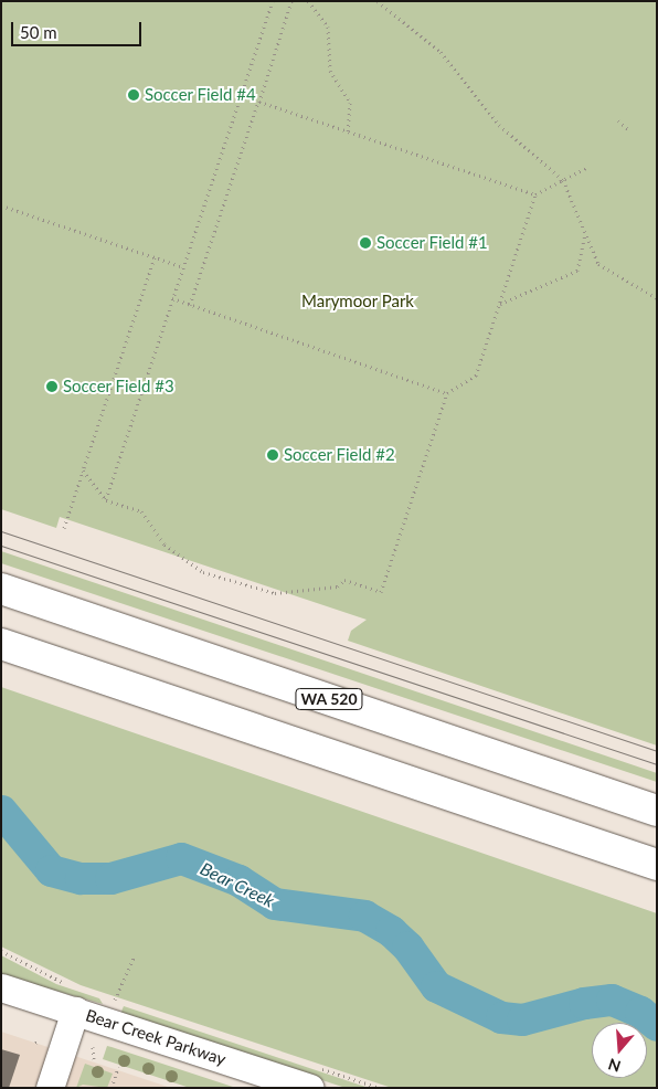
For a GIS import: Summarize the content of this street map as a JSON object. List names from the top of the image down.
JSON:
{
  "streets": {
    "highway": ["WA 520"],
    "main road": ["Bear Creek Parkway"]
  },
  "water": ["Bear Creek"],
  "parks": ["Marymoor Park"],
  "places": [
    "Soccer Field #4",
    "Soccer Field #1",
    "Soccer Field #3",
    "Soccer Field #2"
  ],
  "scale_bar": "50 m",
  "north": "bottom"
}
